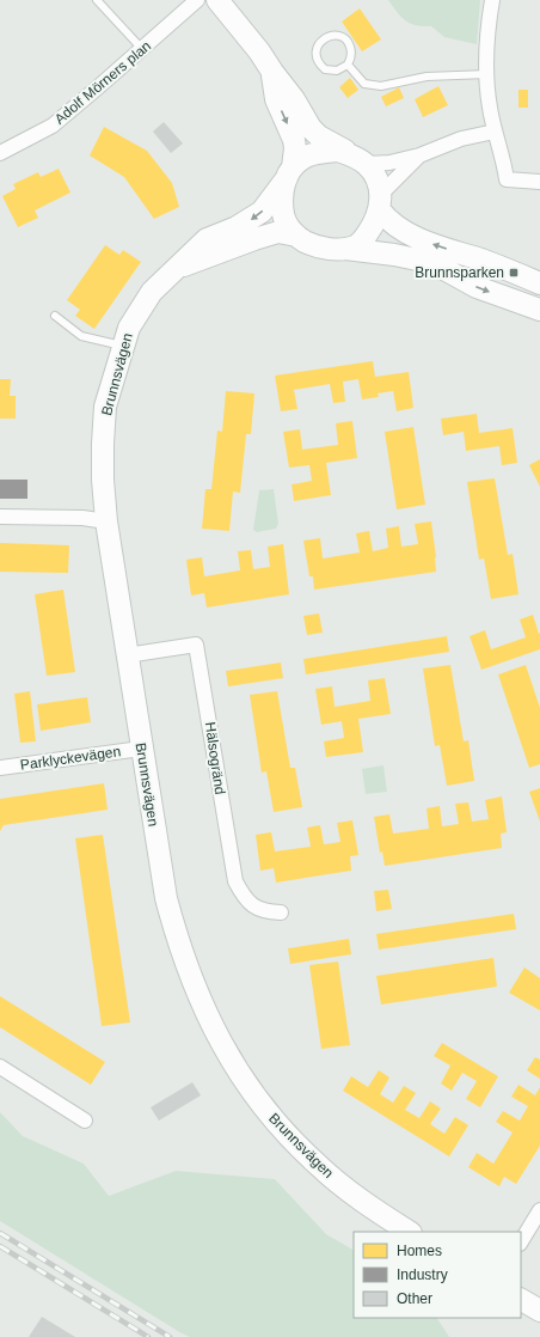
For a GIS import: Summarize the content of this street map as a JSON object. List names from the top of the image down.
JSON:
{
  "streets": {
    "street": [
      "Adolf Mörners plan",
      "Brunnsvägen",
      "Parklyckevägen",
      "Hälsogränd"
    ]
  },
  "crossings": [
    ["Brunnsvägen", "Parklyckevägen"],
    ["Brunnsvägen", "Hälsogränd"]
  ],
  "places": {
    "transit": ["Brunnsparken"]
  },
  "legend": ["Homes", "Industry", "Other"]
}
